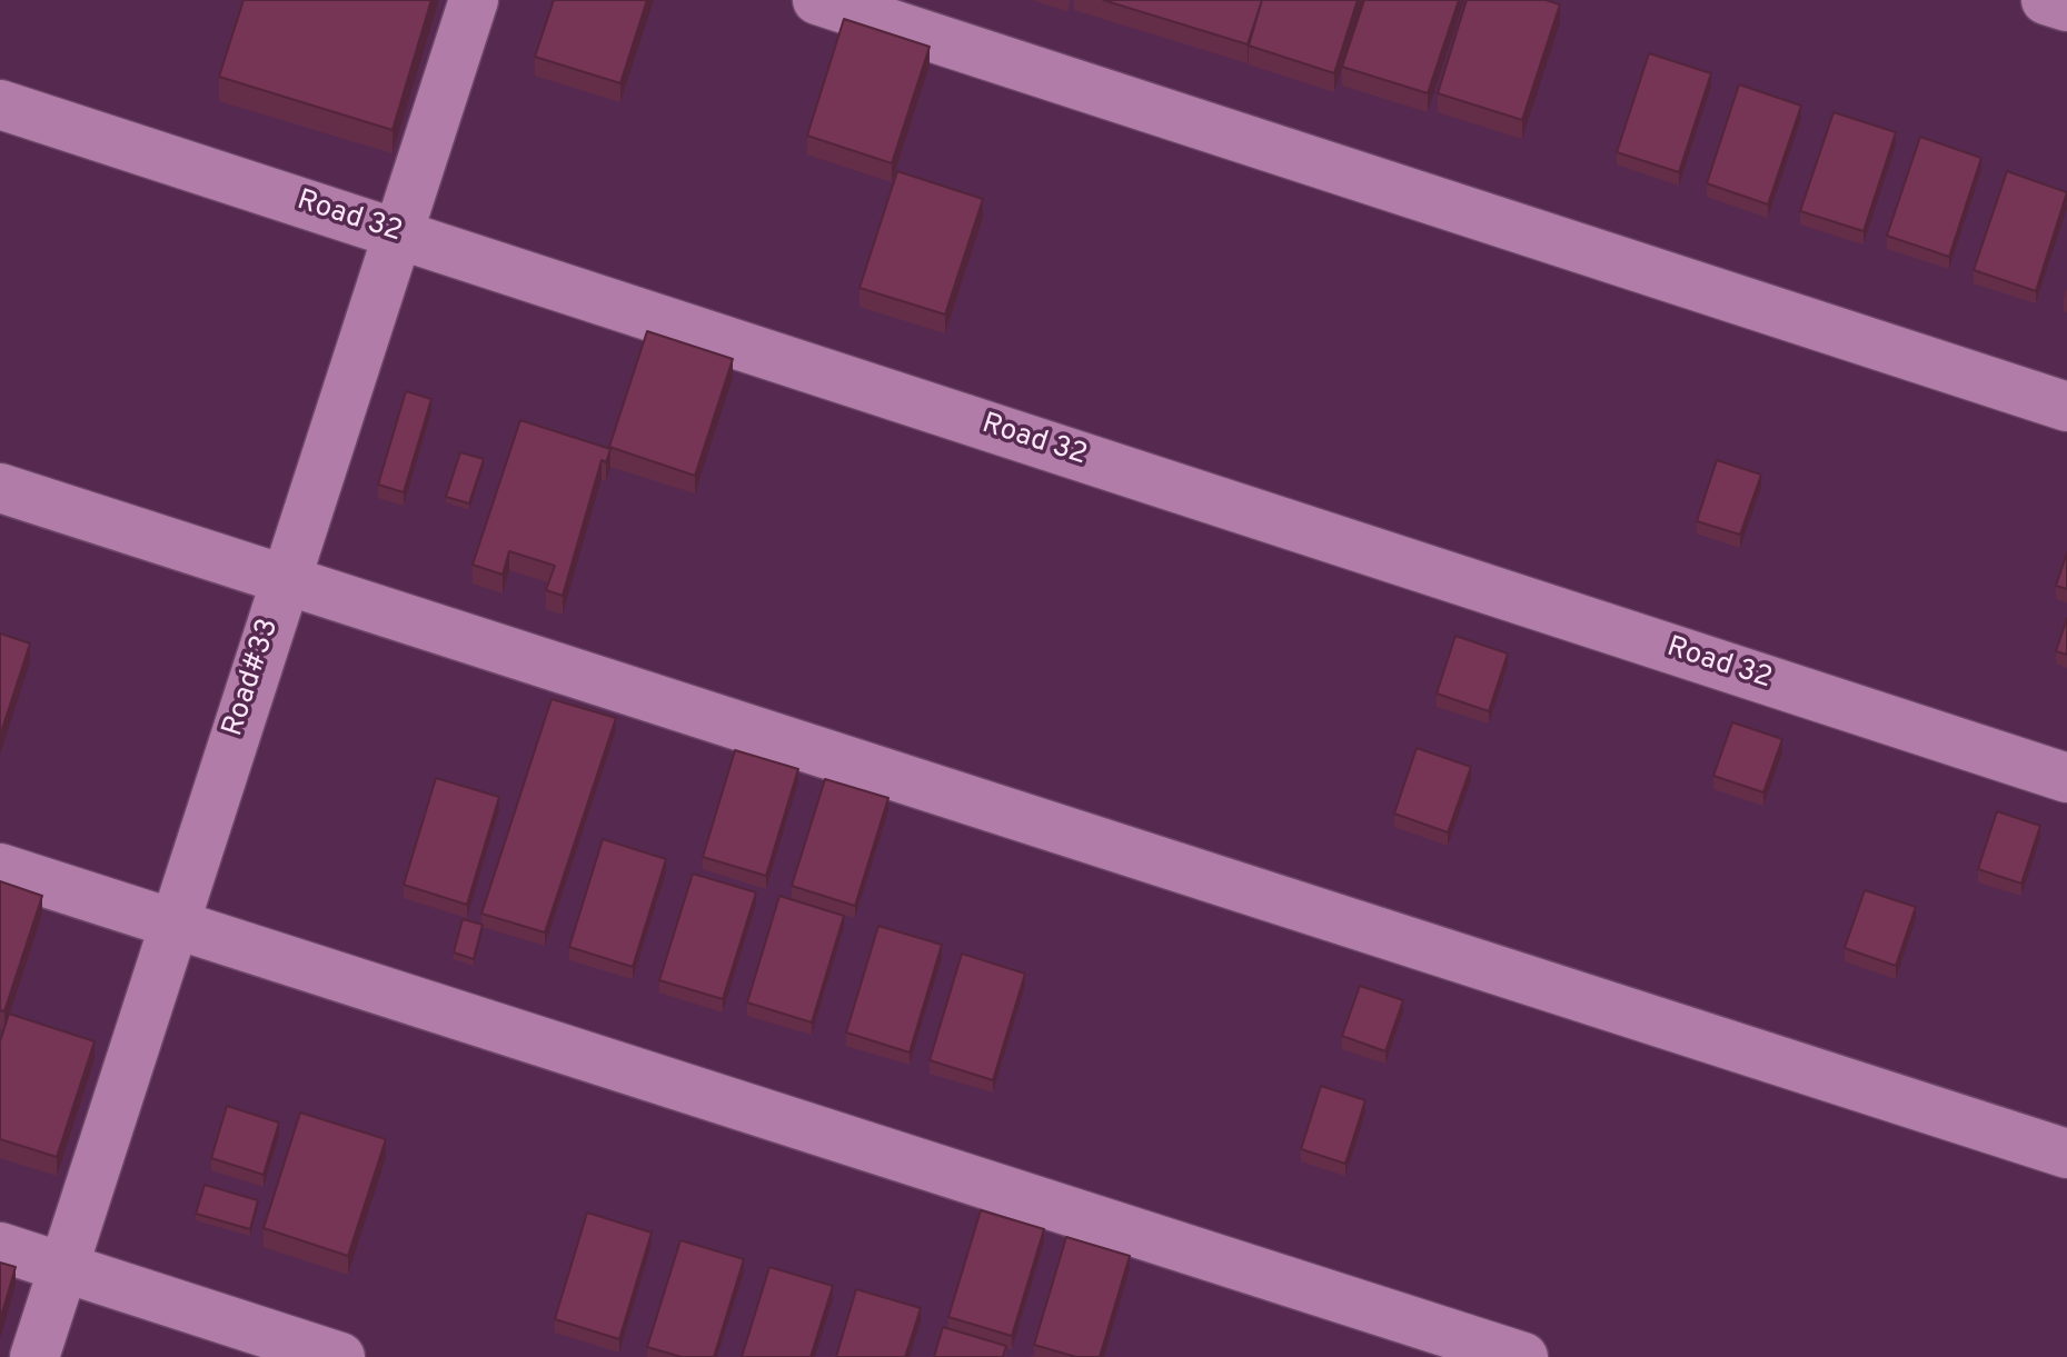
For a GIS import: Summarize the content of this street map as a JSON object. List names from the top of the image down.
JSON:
{
  "streets": {
    "street": ["Road 32", "Road#33"]
  },
  "crossings": [
    ["Road 32", "Road#33"]
  ]
}
